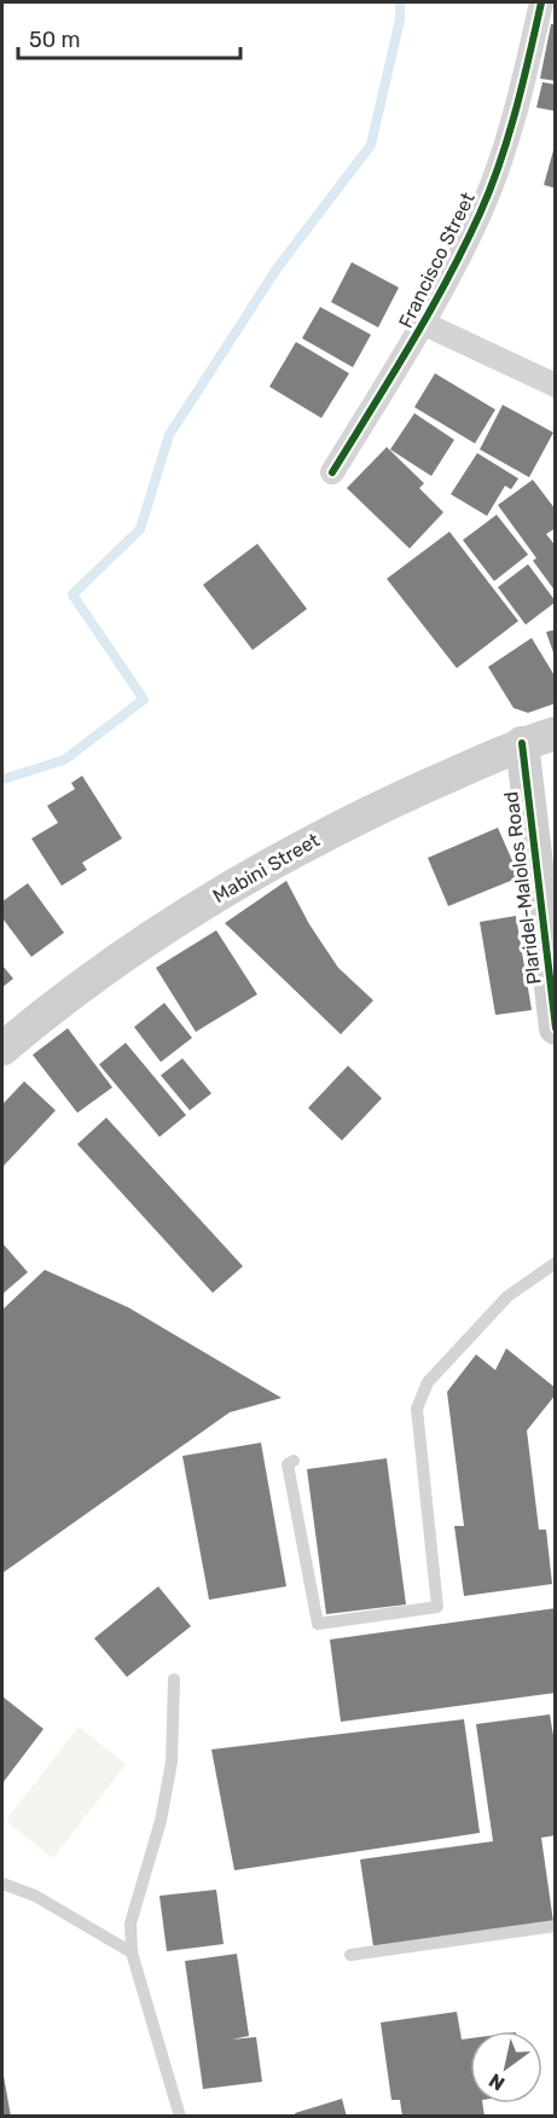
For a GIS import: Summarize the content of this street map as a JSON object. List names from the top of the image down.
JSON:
{
  "streets": {
    "main road": ["Mabini Street", "Plaridel-Malolos Road"],
    "street": ["Francisco Street"]
  },
  "crossings": [
    ["Mabini Street", "Plaridel-Malolos Road"]
  ],
  "scale_bar": "50 m",
  "north": "bottom left"
}
